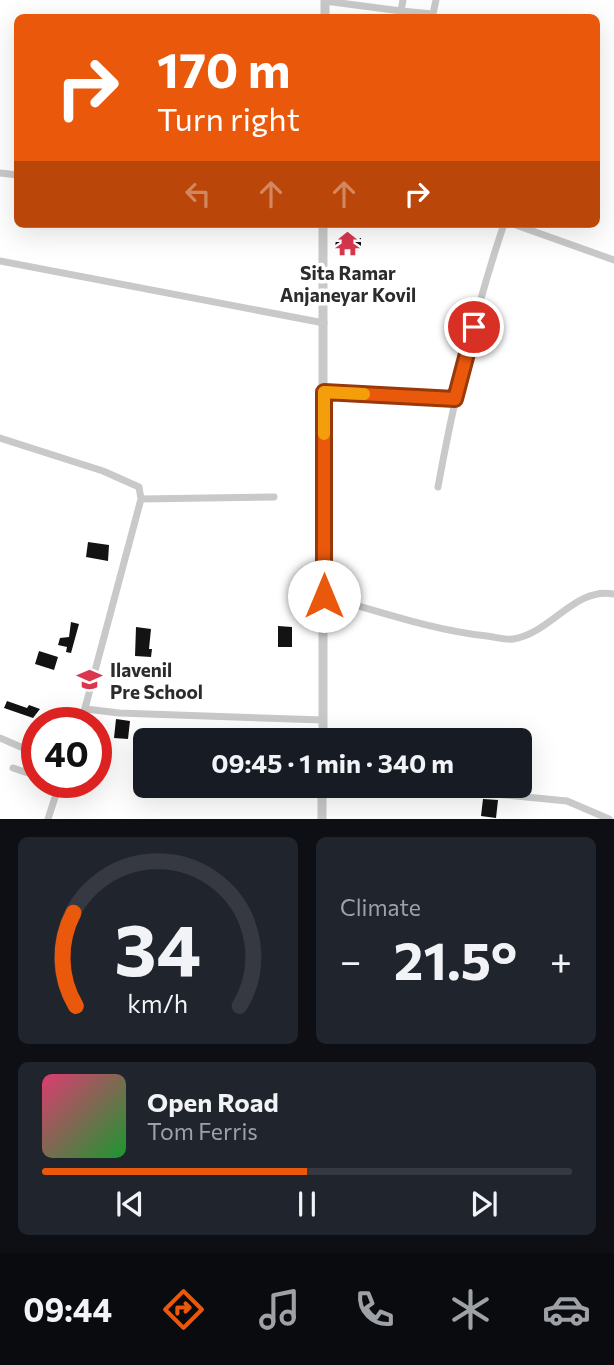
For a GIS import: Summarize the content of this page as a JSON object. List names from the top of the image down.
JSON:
{
  "places": {
    "temple": ["Sita Ramar Anjaneyar Kovil"],
    "school or university": ["Ilavenil Pre School"]
  },
  "page": {
    "turn": ["170 m", "Turn right"],
    "limit": "40",
    "trip": "09:45 · 1 min · 340 m",
    "tile": "Climate",
    "heat": ["−", "21.5°", "+"],
    "song": ["Open Road", "Tom Ferris"],
    "tabs": "09:44",
    "gauge": ["34", "km/h"]
  }
}
